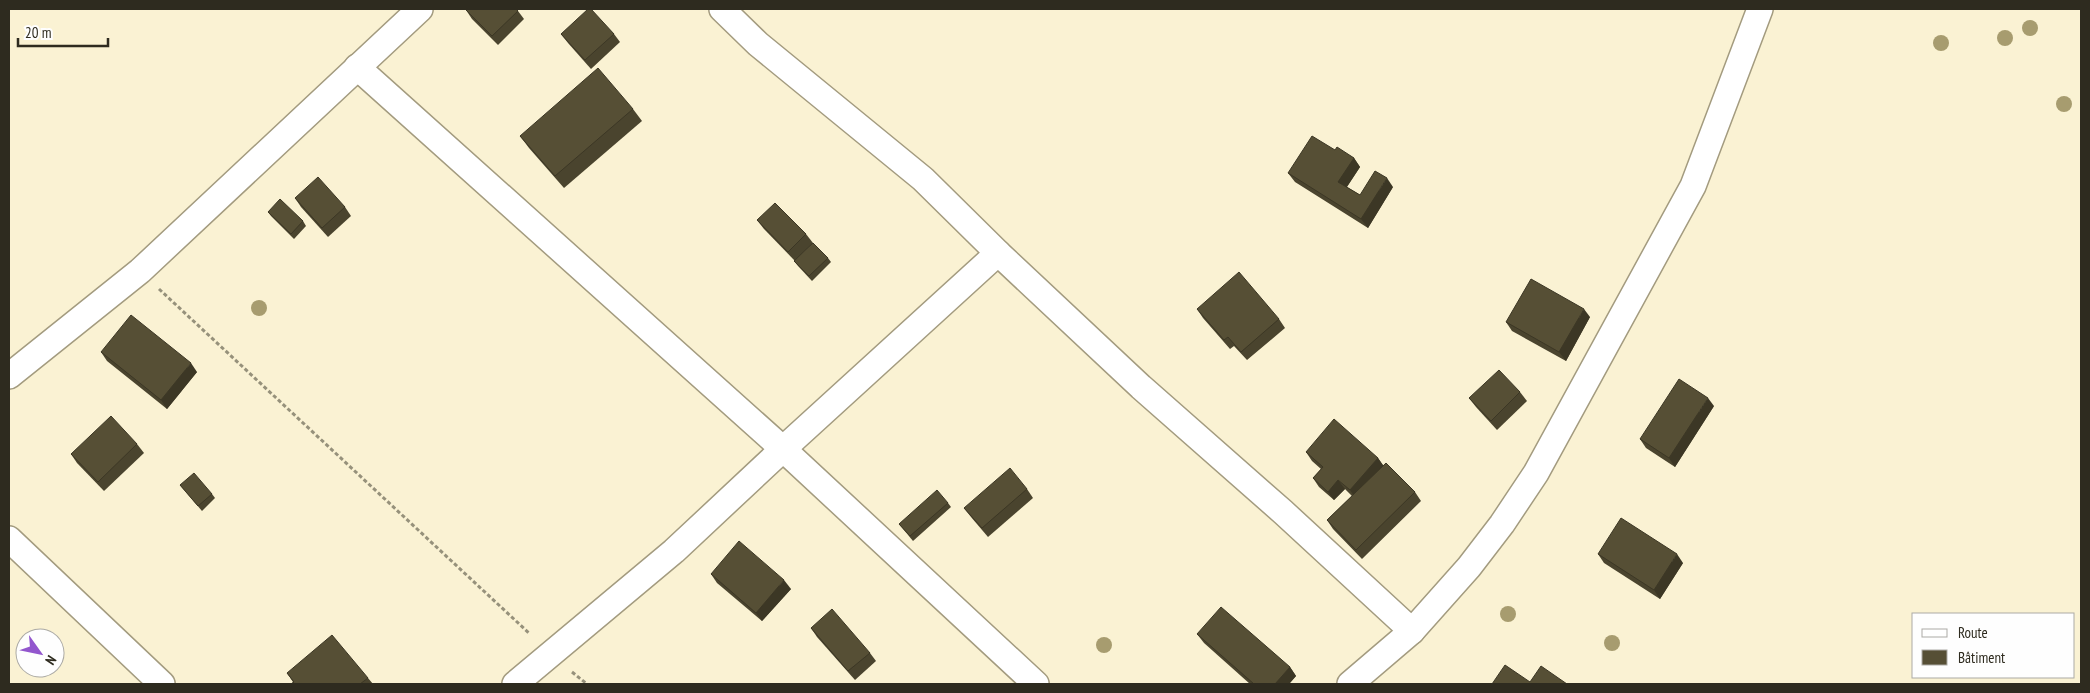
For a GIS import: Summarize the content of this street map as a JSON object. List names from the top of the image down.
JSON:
{
  "legend": ["Route", "Bâtiment"],
  "scale_bar": "20 m",
  "north": "bottom right"
}
